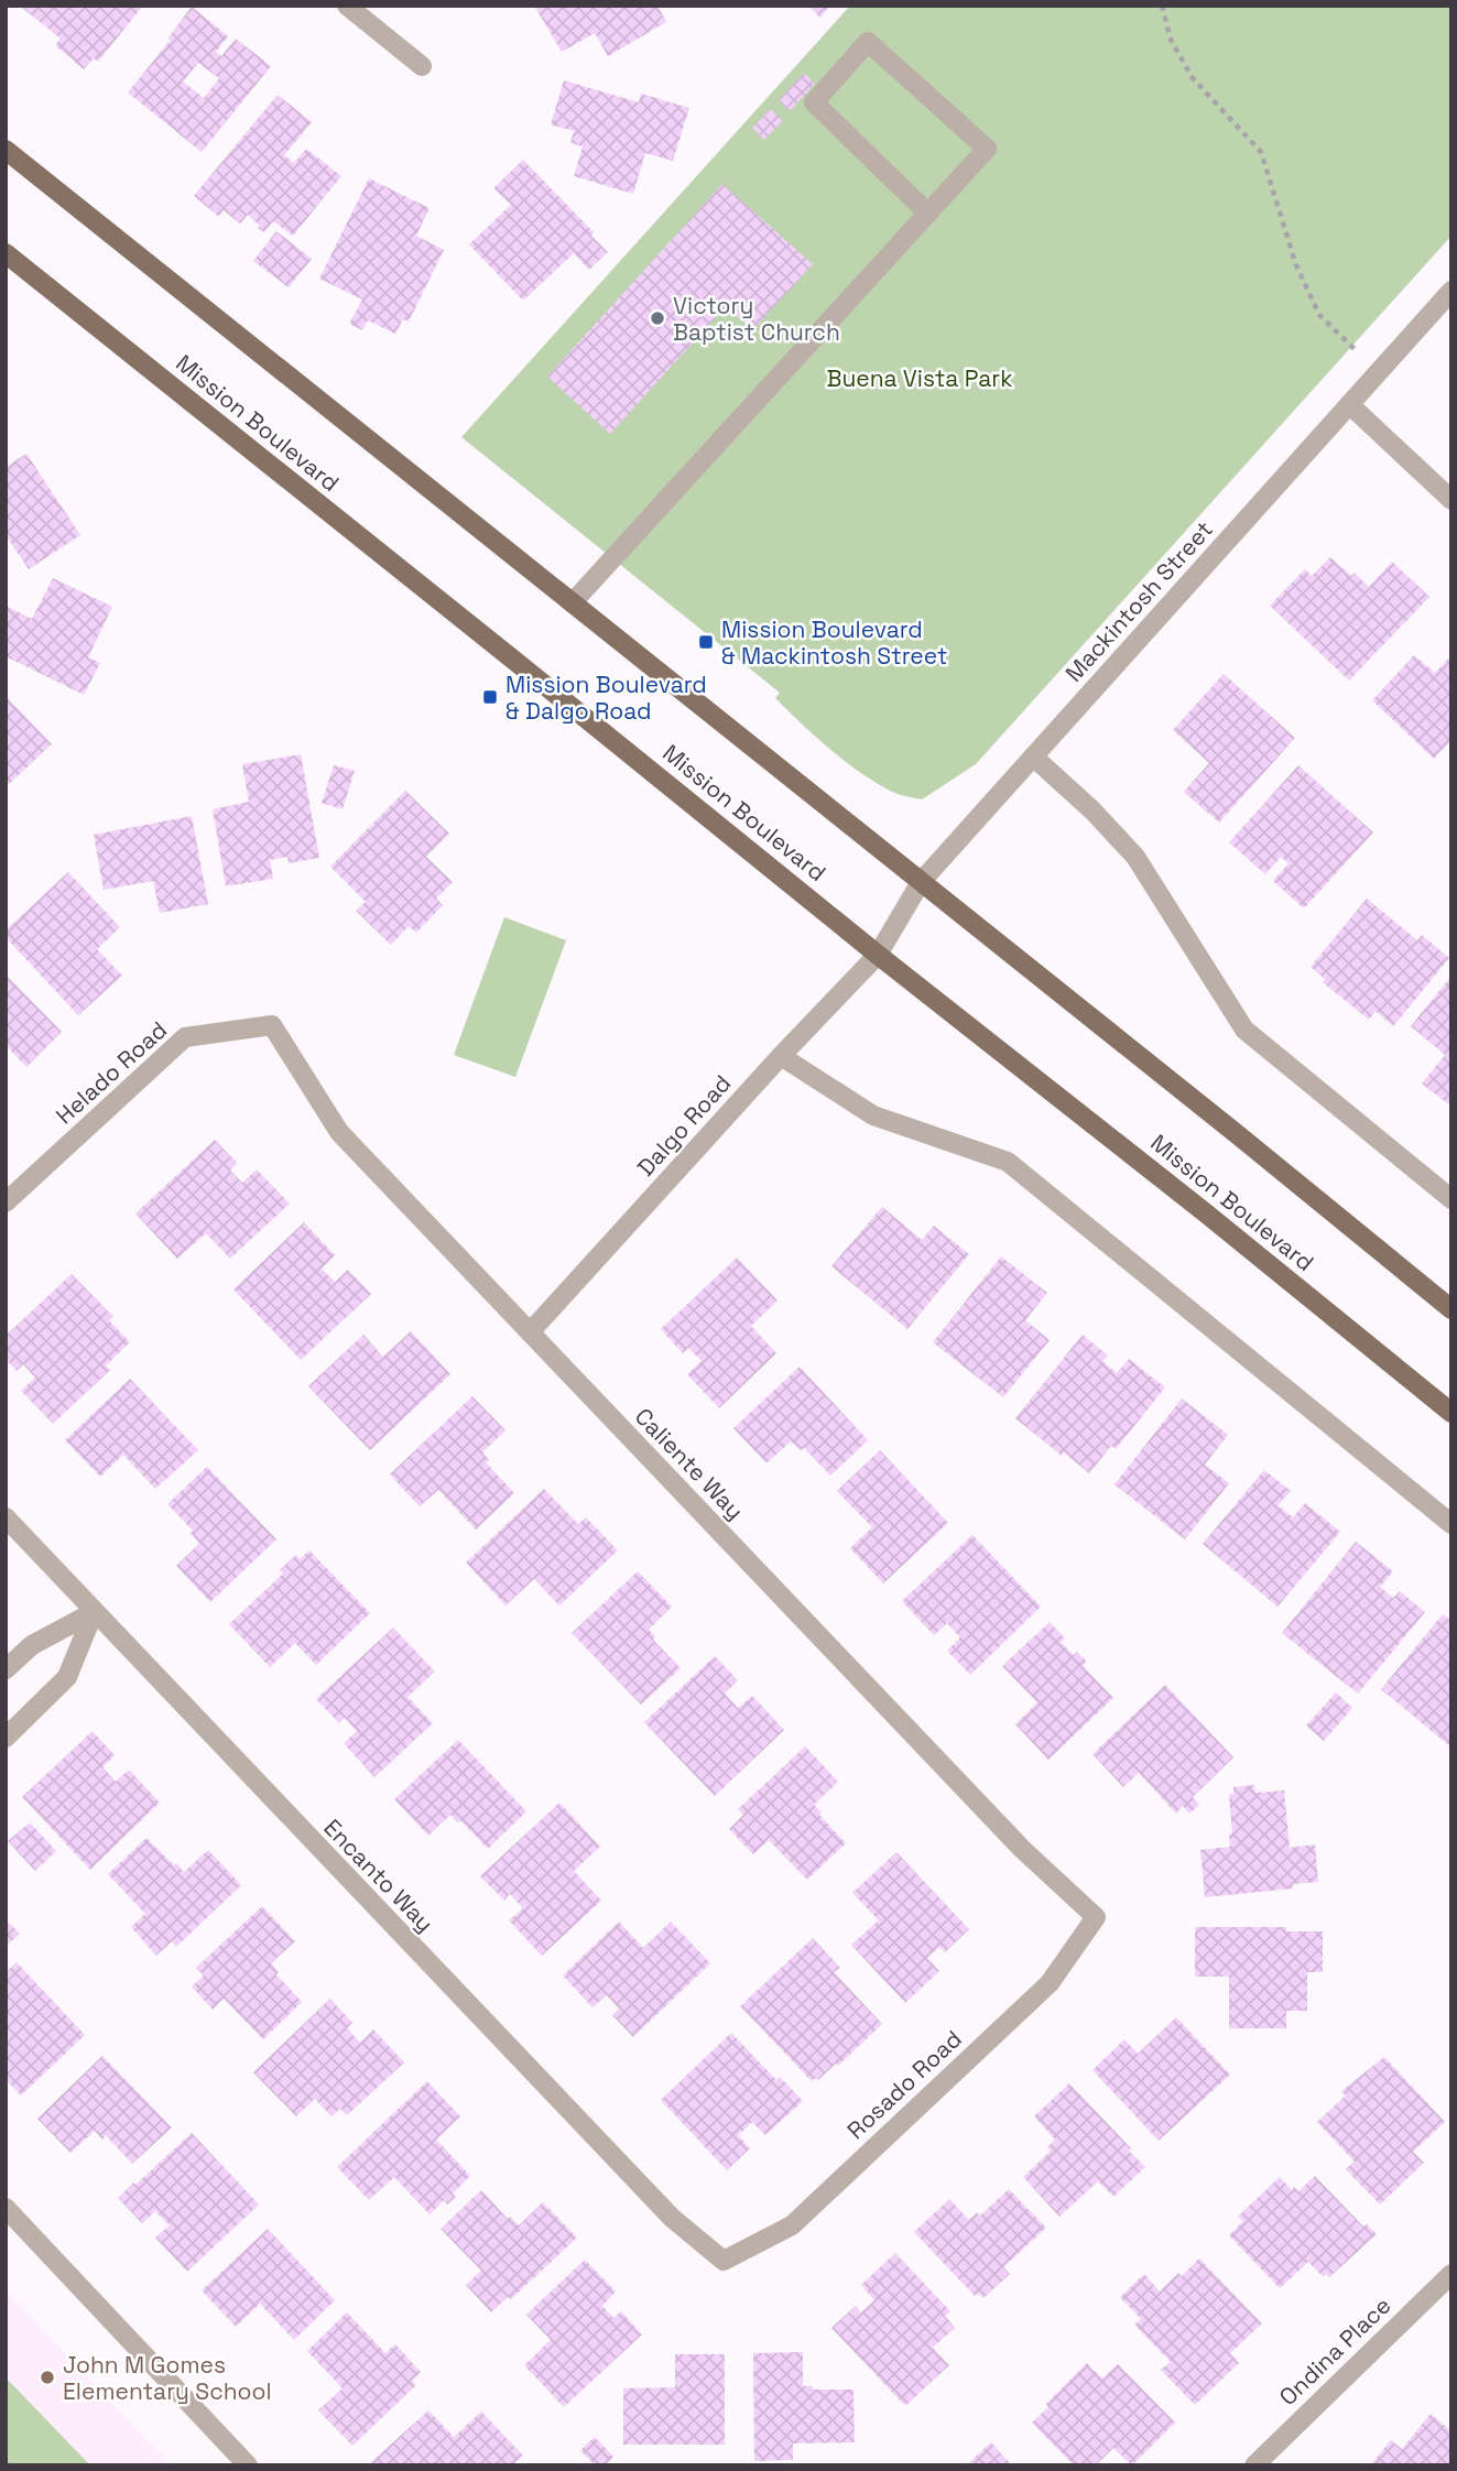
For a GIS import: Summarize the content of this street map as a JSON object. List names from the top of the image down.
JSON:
{
  "streets": {
    "main road": ["Mission Boulevard"],
    "street": [
      "Mackintosh Street",
      "Helado Road",
      "Dalgo Road",
      "Caliente Way",
      "Encanto Way",
      "Rosado Road",
      "Ondina Place"
    ]
  },
  "crossings": [
    ["Mission Boulevard", "Mackintosh Street"],
    ["Mission Boulevard", "Dalgo Road"],
    ["Mackintosh Street", "Dalgo Road"],
    ["Helado Road", "Caliente Way"],
    ["Dalgo Road", "Caliente Way"],
    ["Caliente Way", "Rosado Road"],
    ["Encanto Way", "Rosado Road"]
  ],
  "parks": ["Buena Vista Park"],
  "places": {
    "other": ["Victory Baptist Church", "John M Gomes Elementary School"],
    "transit": ["Mission Boulevard & Mackintosh Street", "Mission Boulevard & Dalgo Road"]
  }
}
